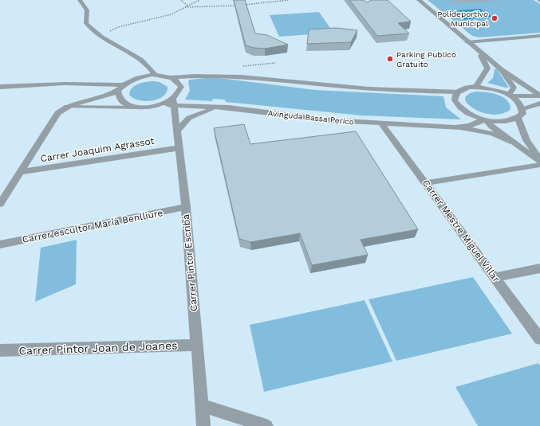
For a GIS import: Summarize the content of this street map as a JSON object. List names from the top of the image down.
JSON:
{
  "streets": {
    "street": [
      "Avinguda Bassa Perico",
      "Carrer Joaquim Agrassot",
      "Carrer escultor Marià Benlliure",
      "Carrer Mestre Miguel Villar",
      "Carrer Pintor Escribà",
      "Carrer Pintor Joan de Joanes"
    ]
  },
  "crossings": [
    ["Avinguda Bassa Perico", "Carrer Mestre Miguel Villar"],
    ["Avinguda Bassa Perico", "Carrer Pintor Escribà"],
    ["Carrer Joaquim Agrassot", "Carrer Pintor Escribà"],
    ["Carrer escultor Marià Benlliure", "Carrer Pintor Escribà"],
    ["Carrer Pintor Escribà", "Carrer Pintor Joan de Joanes"]
  ],
  "places": ["Polideportivo Municipal", "Parking Publico Gratuito"]
}
